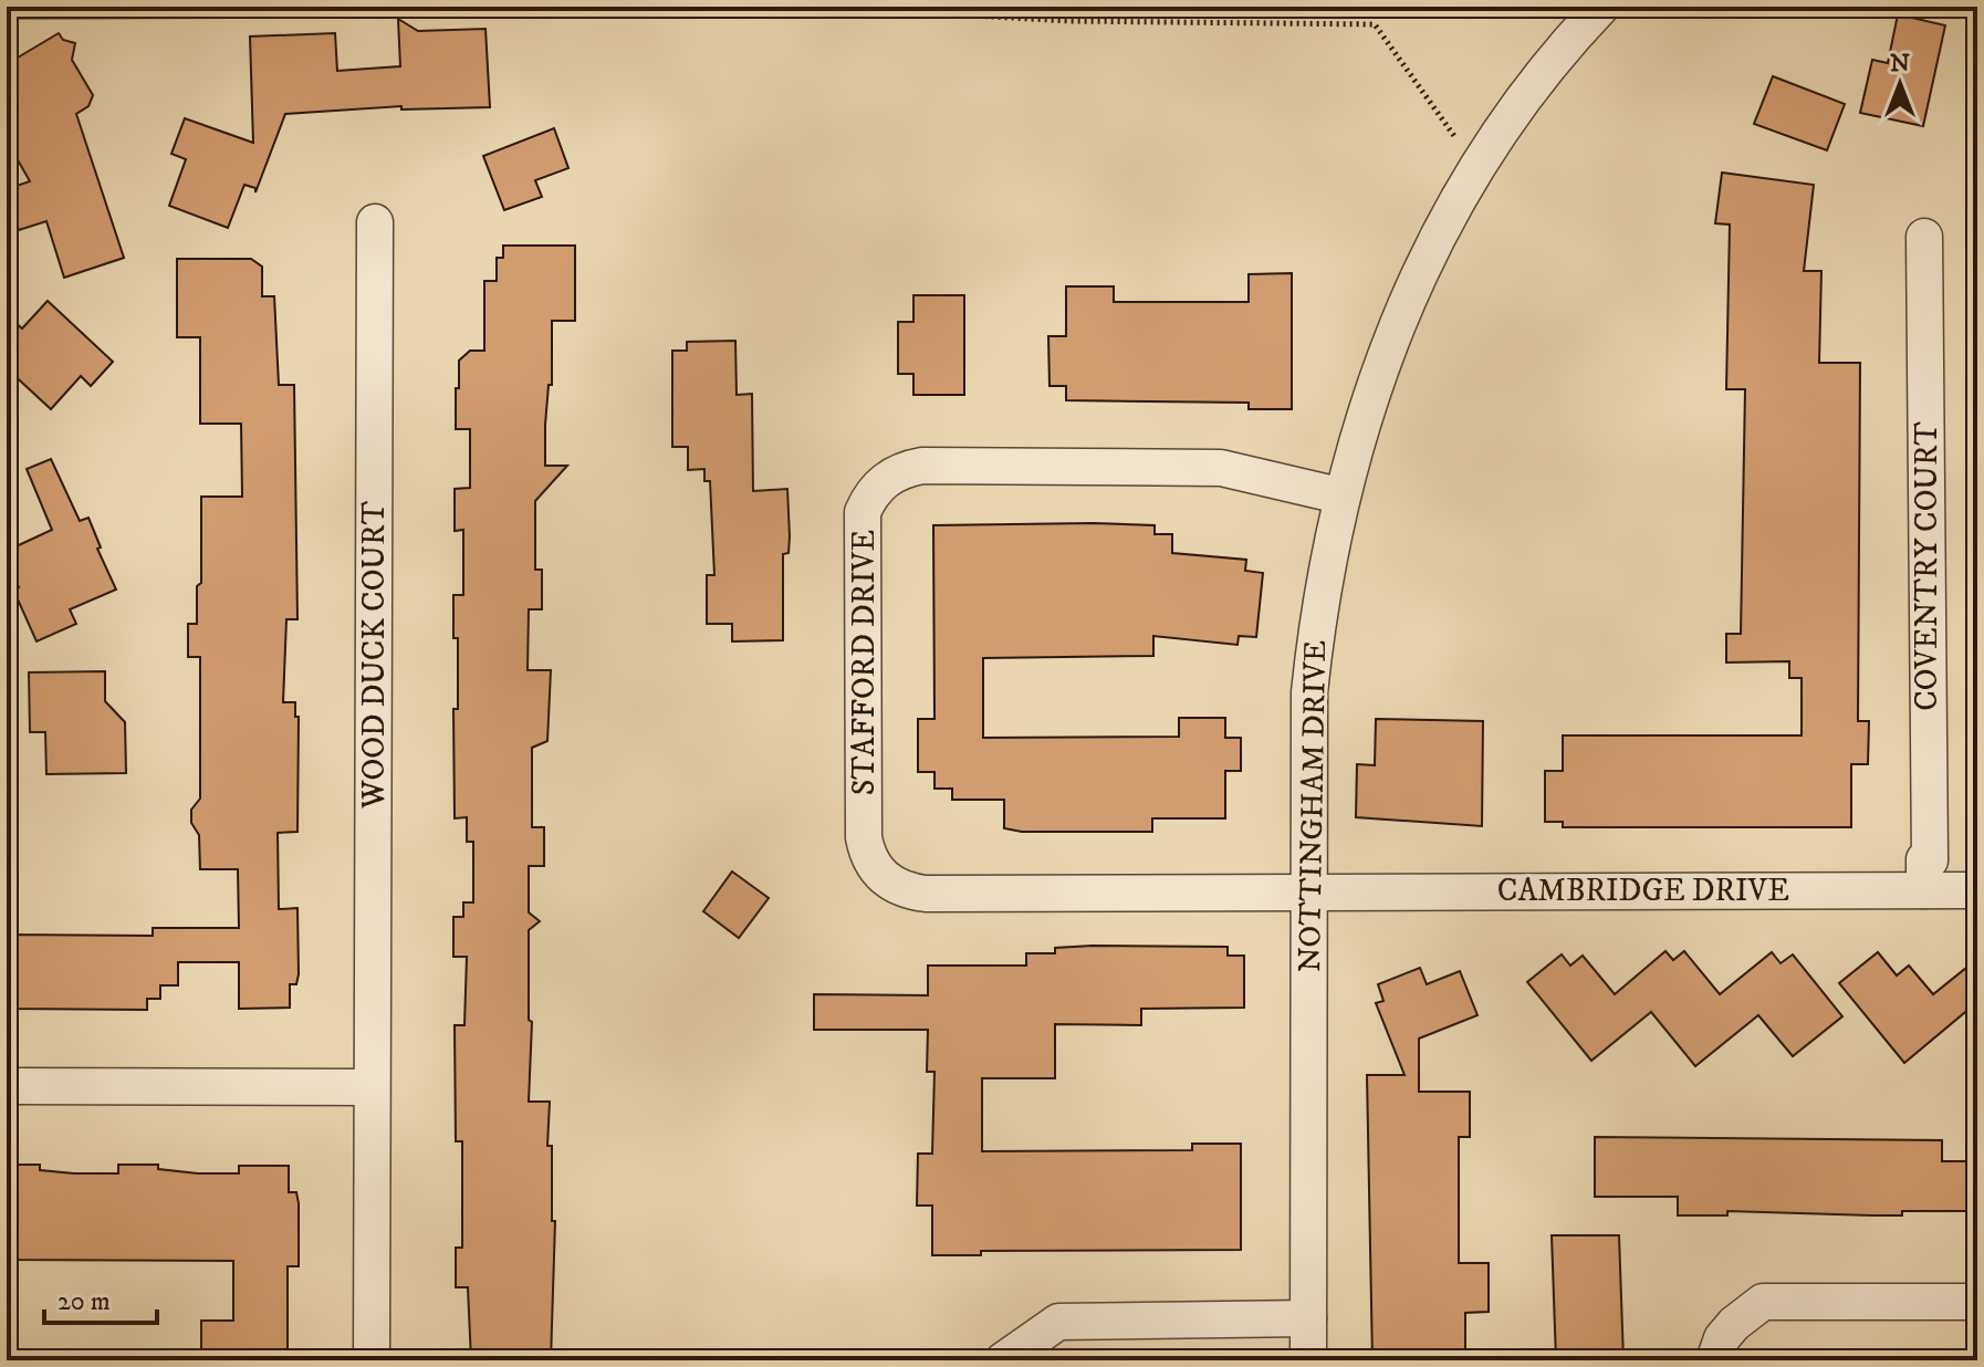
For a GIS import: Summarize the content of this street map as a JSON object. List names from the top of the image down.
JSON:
{
  "streets": {
    "street": [
      "COVENTRY COURT",
      "WOOD DUCK COURT",
      "STAFFORD DRIVE",
      "NOTTINGHAM DRIVE",
      "CAMBRIDGE DRIVE"
    ]
  },
  "crossings": [
    ["COVENTRY COURT", "CAMBRIDGE DRIVE"],
    ["STAFFORD DRIVE", "NOTTINGHAM DRIVE"],
    ["STAFFORD DRIVE", "CAMBRIDGE DRIVE"],
    ["NOTTINGHAM DRIVE", "CAMBRIDGE DRIVE"]
  ],
  "scale_bar": "20 m",
  "north": "top"
}
